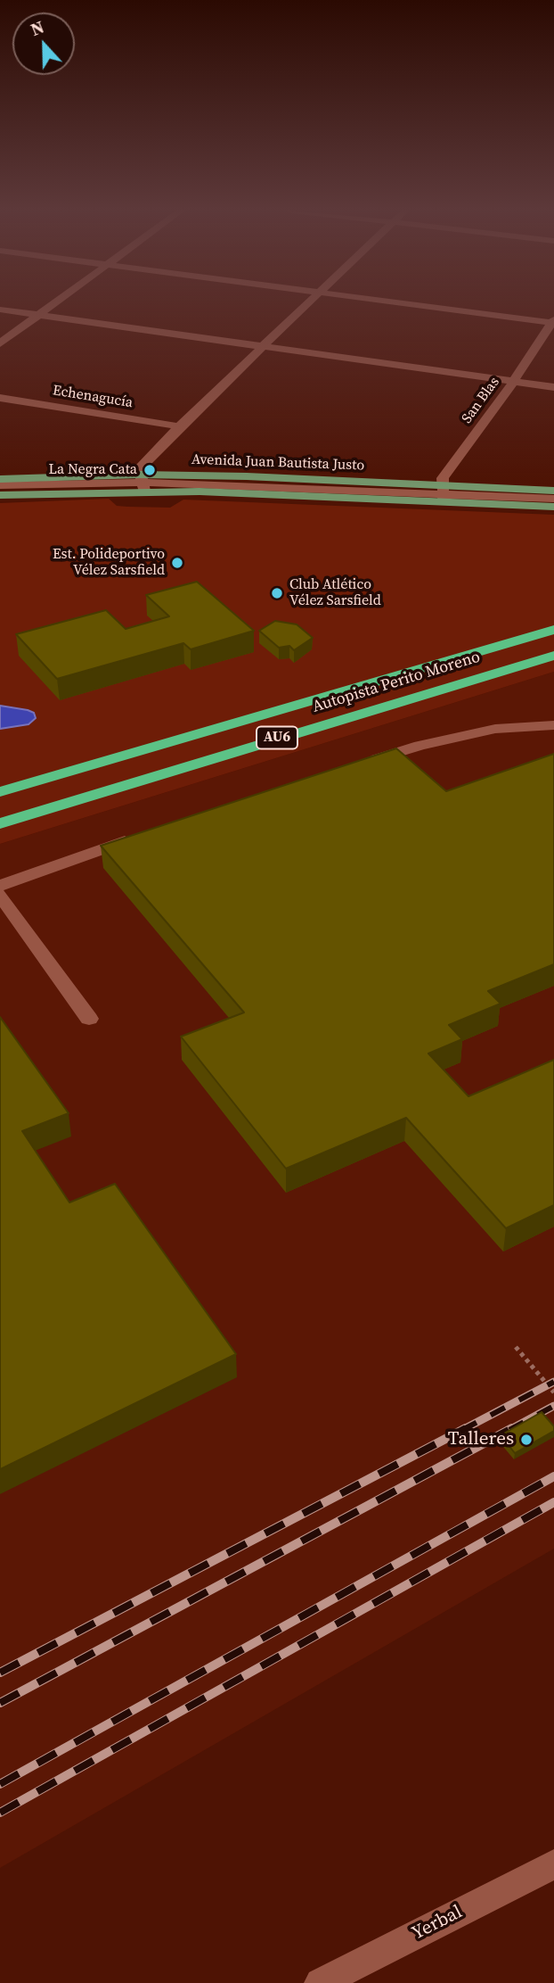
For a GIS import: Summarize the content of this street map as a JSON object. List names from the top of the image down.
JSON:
{
  "streets": {
    "highway": ["Autopista Perito Moreno", "AU6"],
    "main road": ["Avenida Juan Bautista Justo"],
    "street": ["Echenagucía", "San Blas", "Yerbal"]
  },
  "crossings": [
    ["San Blas", "Avenida Juan Bautista Justo"]
  ],
  "places": [
    "La Negra Cata",
    "Est. Polideportivo Vélez Sarsfield",
    "Club Atlético Vélez Sarsfield",
    "Talleres"
  ],
  "north": "top"
}
